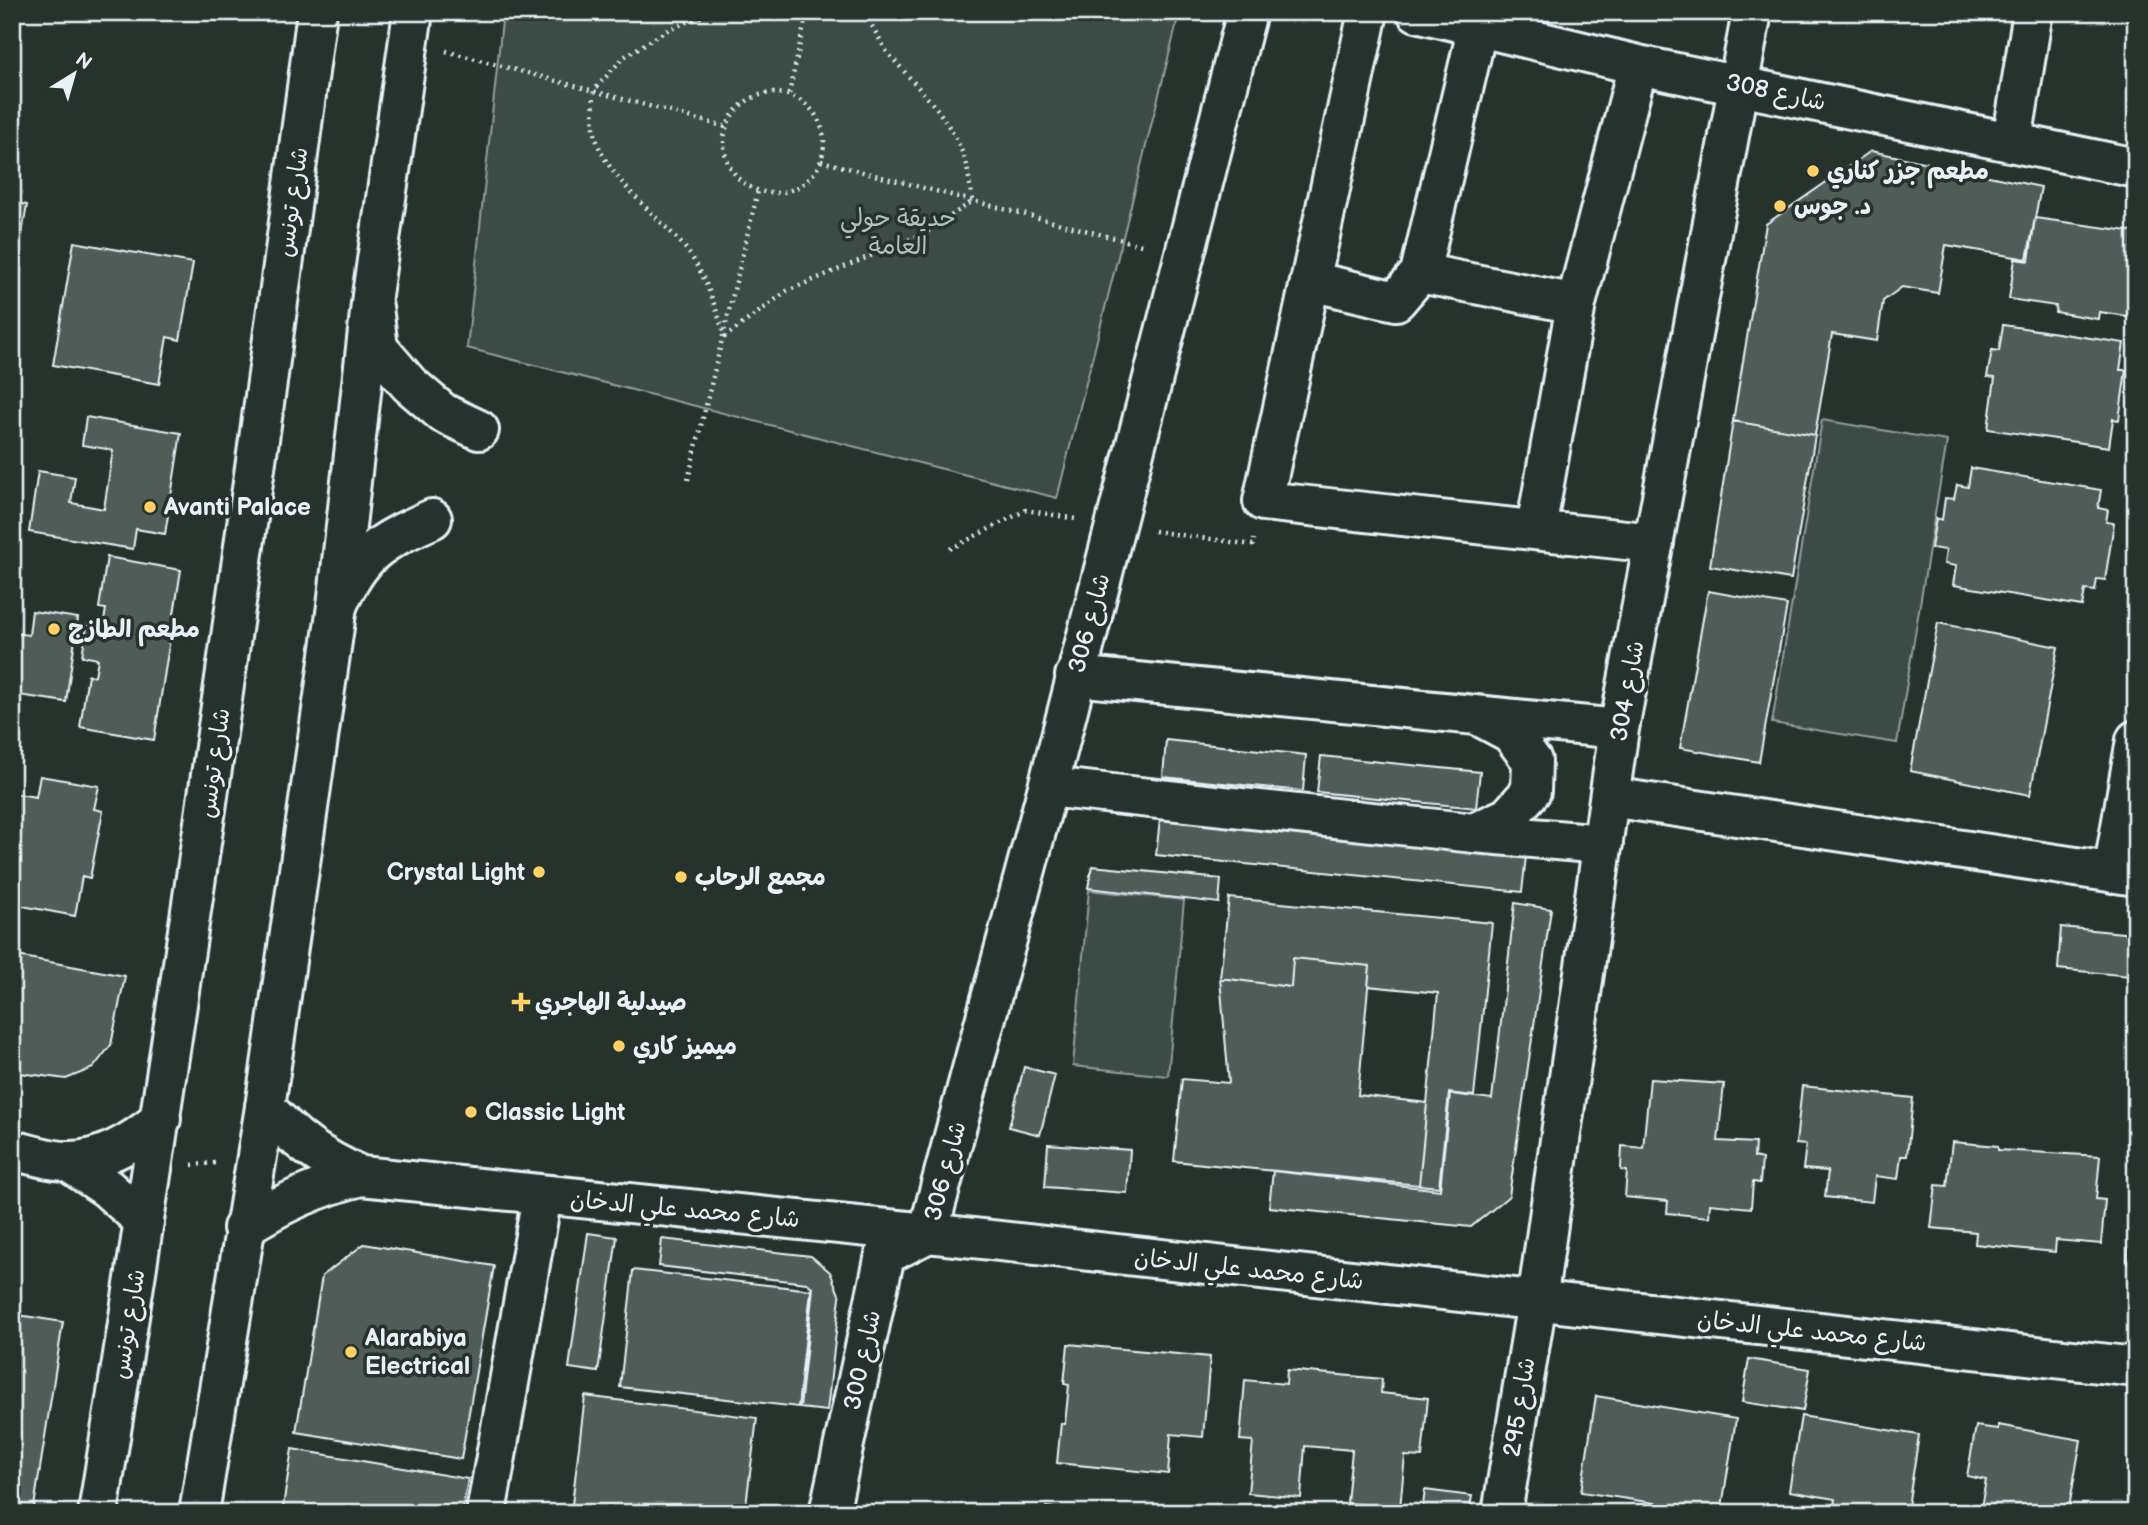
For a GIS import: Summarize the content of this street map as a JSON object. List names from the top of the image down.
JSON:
{
  "streets": {
    "street": [
      "شارع 308",
      "شارع تونس",
      "شارع 306",
      "شارع 304",
      "شارع محمد علي الدخان",
      "شارع 300",
      "شارع 295"
    ]
  },
  "crossings": [
    ["شارع 308", "شارع 304"],
    ["شارع 306", "شارع محمد علي الدخان"],
    ["شارع 306", "شارع 300"],
    ["شارع 304", "شارع محمد علي الدخان"],
    ["شارع 304", "شارع 295"],
    ["شارع محمد علي الدخان", "شارع 300"],
    ["شارع محمد علي الدخان", "شارع 295"]
  ],
  "parks": ["حديقة حولي العامة"],
  "places": {
    "other": [
      "مطعم جزر كناري",
      "د. جوس",
      "Avanti Palace",
      "مطعم الطازج",
      "Crystal Light",
      "مجمع الرحاب",
      "ميميز كاري",
      "Classic Light",
      "Alarabiya Electrical"
    ],
    "health": ["صيدلية الهاجري"]
  },
  "north": "top right"
}
